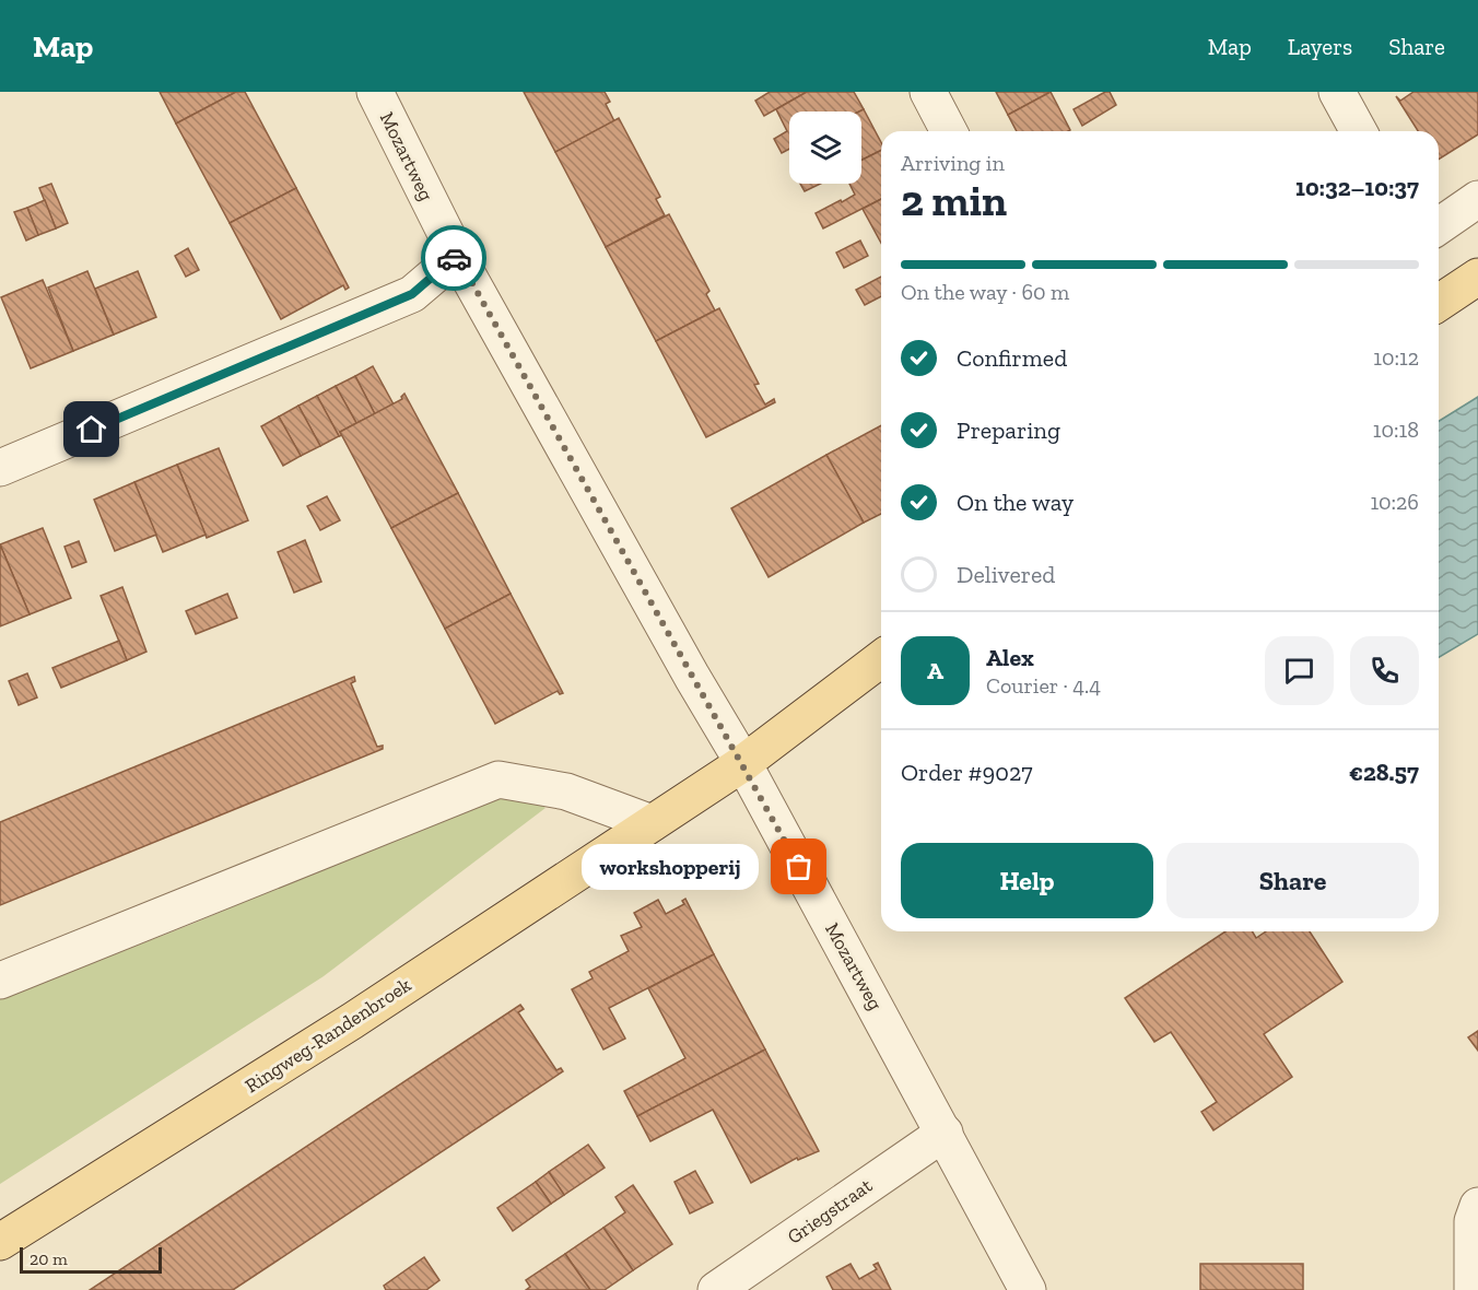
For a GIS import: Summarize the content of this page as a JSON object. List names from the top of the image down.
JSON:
{
  "streets": {
    "main road": ["Ringweg-Randenbroek"],
    "street": ["Mozartweg", "Griegstraat"]
  },
  "crossings": [
    ["Mozartweg", "Ringweg-Randenbroek"],
    ["Mozartweg", "Griegstraat"]
  ],
  "places": ["workshopperij"],
  "scale_bar": "20 m",
  "page": {
    "header": "Map",
    "nav": ["Map", "Layers", "Share"],
    "heading": ["2 min", "Arriving in", "10:32–10:37"],
    "panel": [
      "Alex",
      "Courier · 4.4",
      "Order #9027",
      "€28.57"
    ],
    "bar": "On the way · 60 m",
    "list": [
      ["Confirmed", "10:12"],
      ["Preparing", "10:18"],
      ["On the way", "10:26"],
      "Delivered"
    ],
    "round": "A",
    "buttons": ["Help", "Share"],
    "bubble": "workshopperij",
    "scale": "20 m"
  }
}
